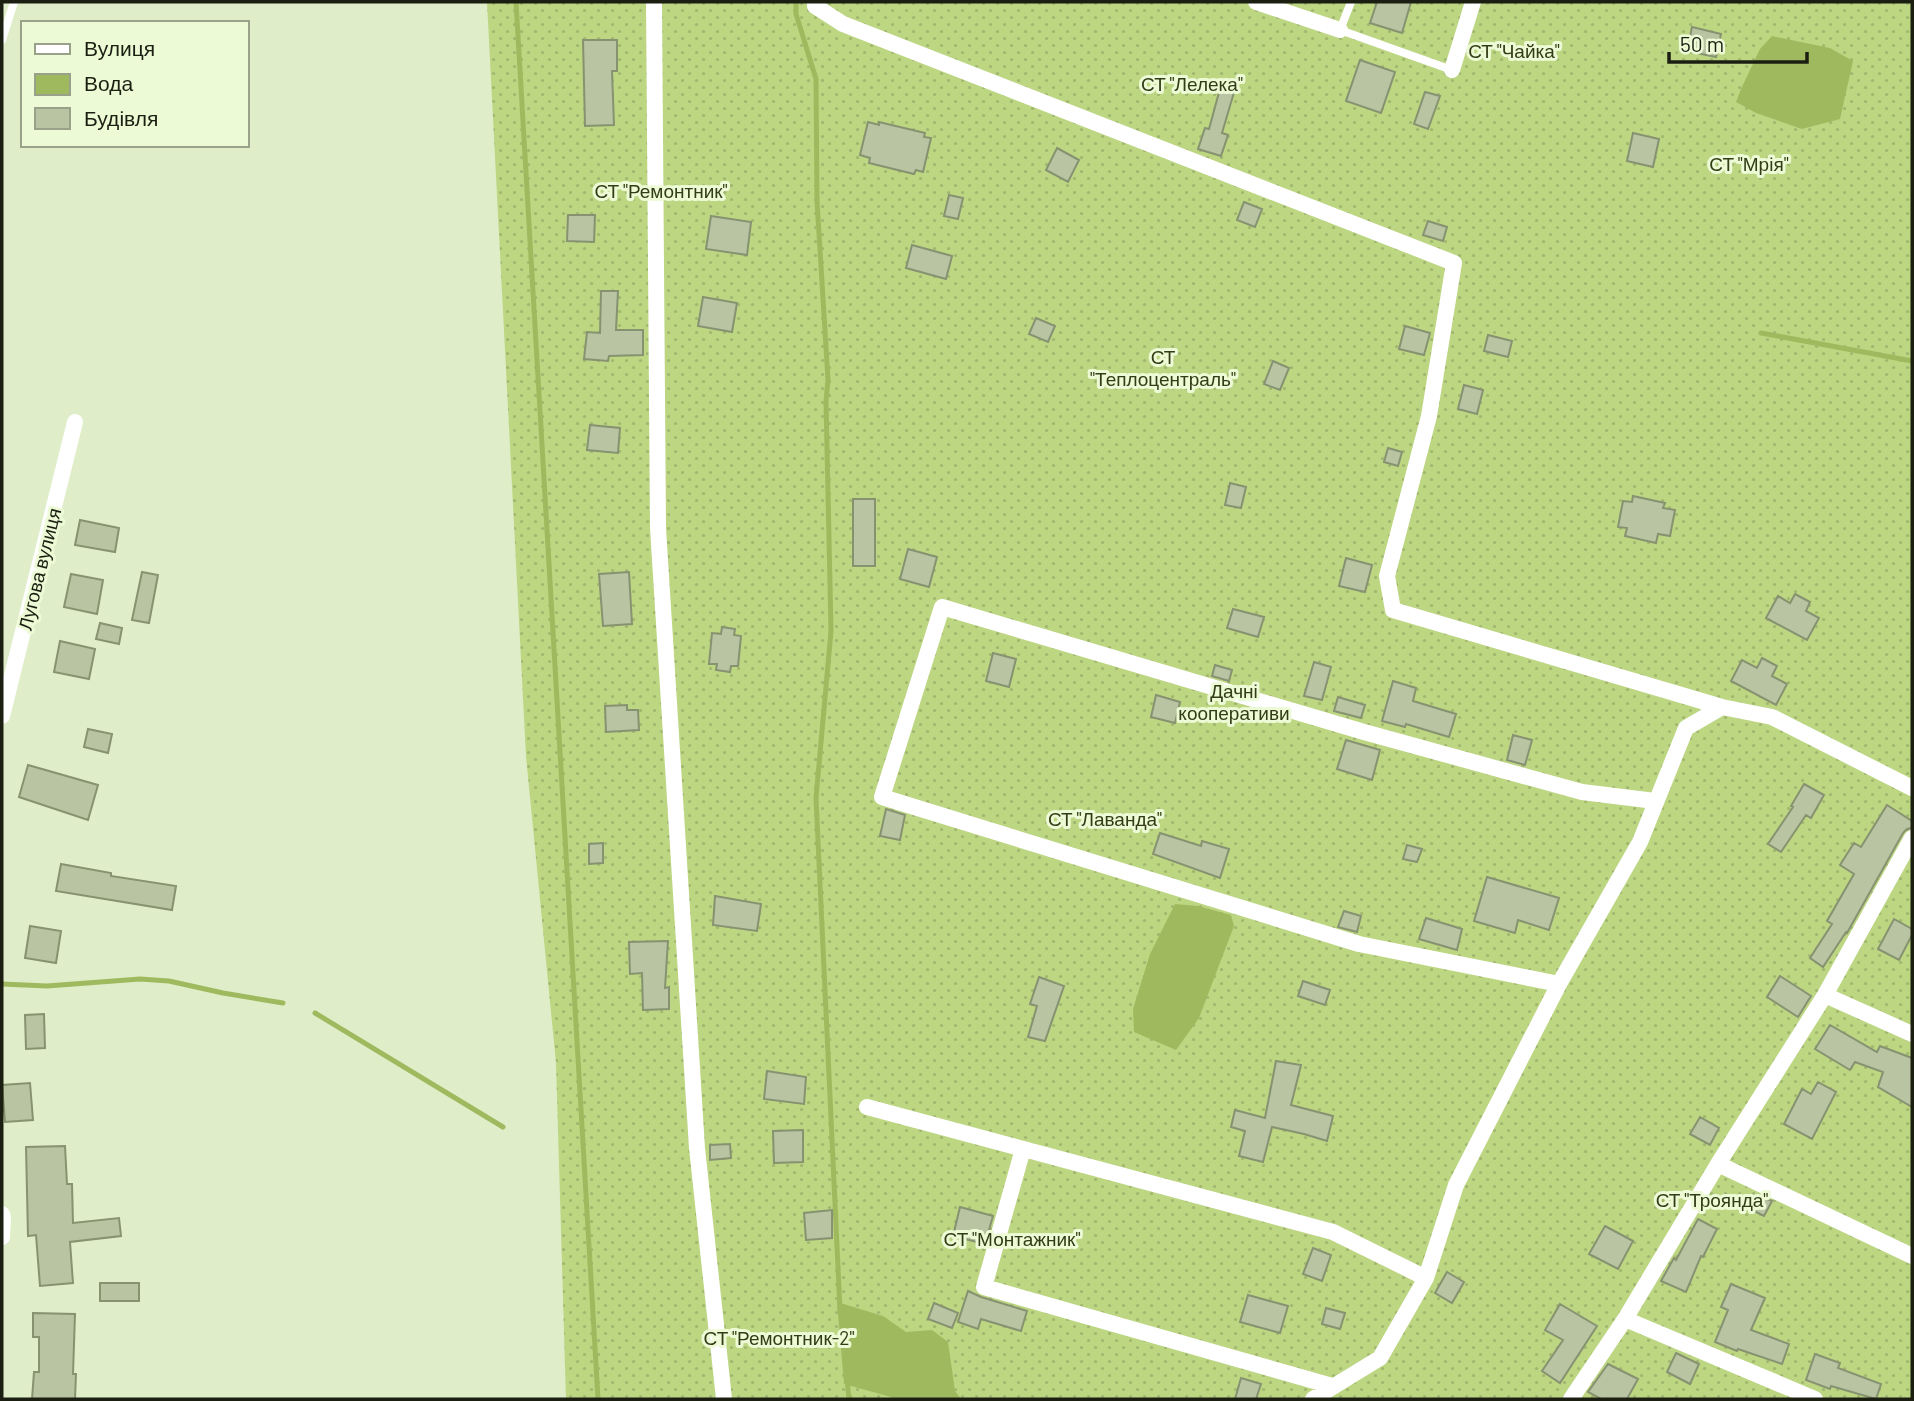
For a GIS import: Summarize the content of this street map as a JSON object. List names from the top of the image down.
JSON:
{
  "streets": {
    "street": ["Лугова вулиця"]
  },
  "parks": [
    "СТ \"Чайка\"",
    "СТ \"Лелека\"",
    "СТ \"Мрія\"",
    "СТ \"Ремонтник\"",
    "СТ \"Теплоцентраль\"",
    "Дачні кооперативи",
    "СТ \"Лаванда\"",
    "СТ \"Троянда\"",
    "СТ \"Монтажник\"",
    "СТ \"Ремонтник-2\""
  ],
  "legend": ["Вулиця", "Вода", "Будівля"],
  "scale_bar": "50 m"
}
